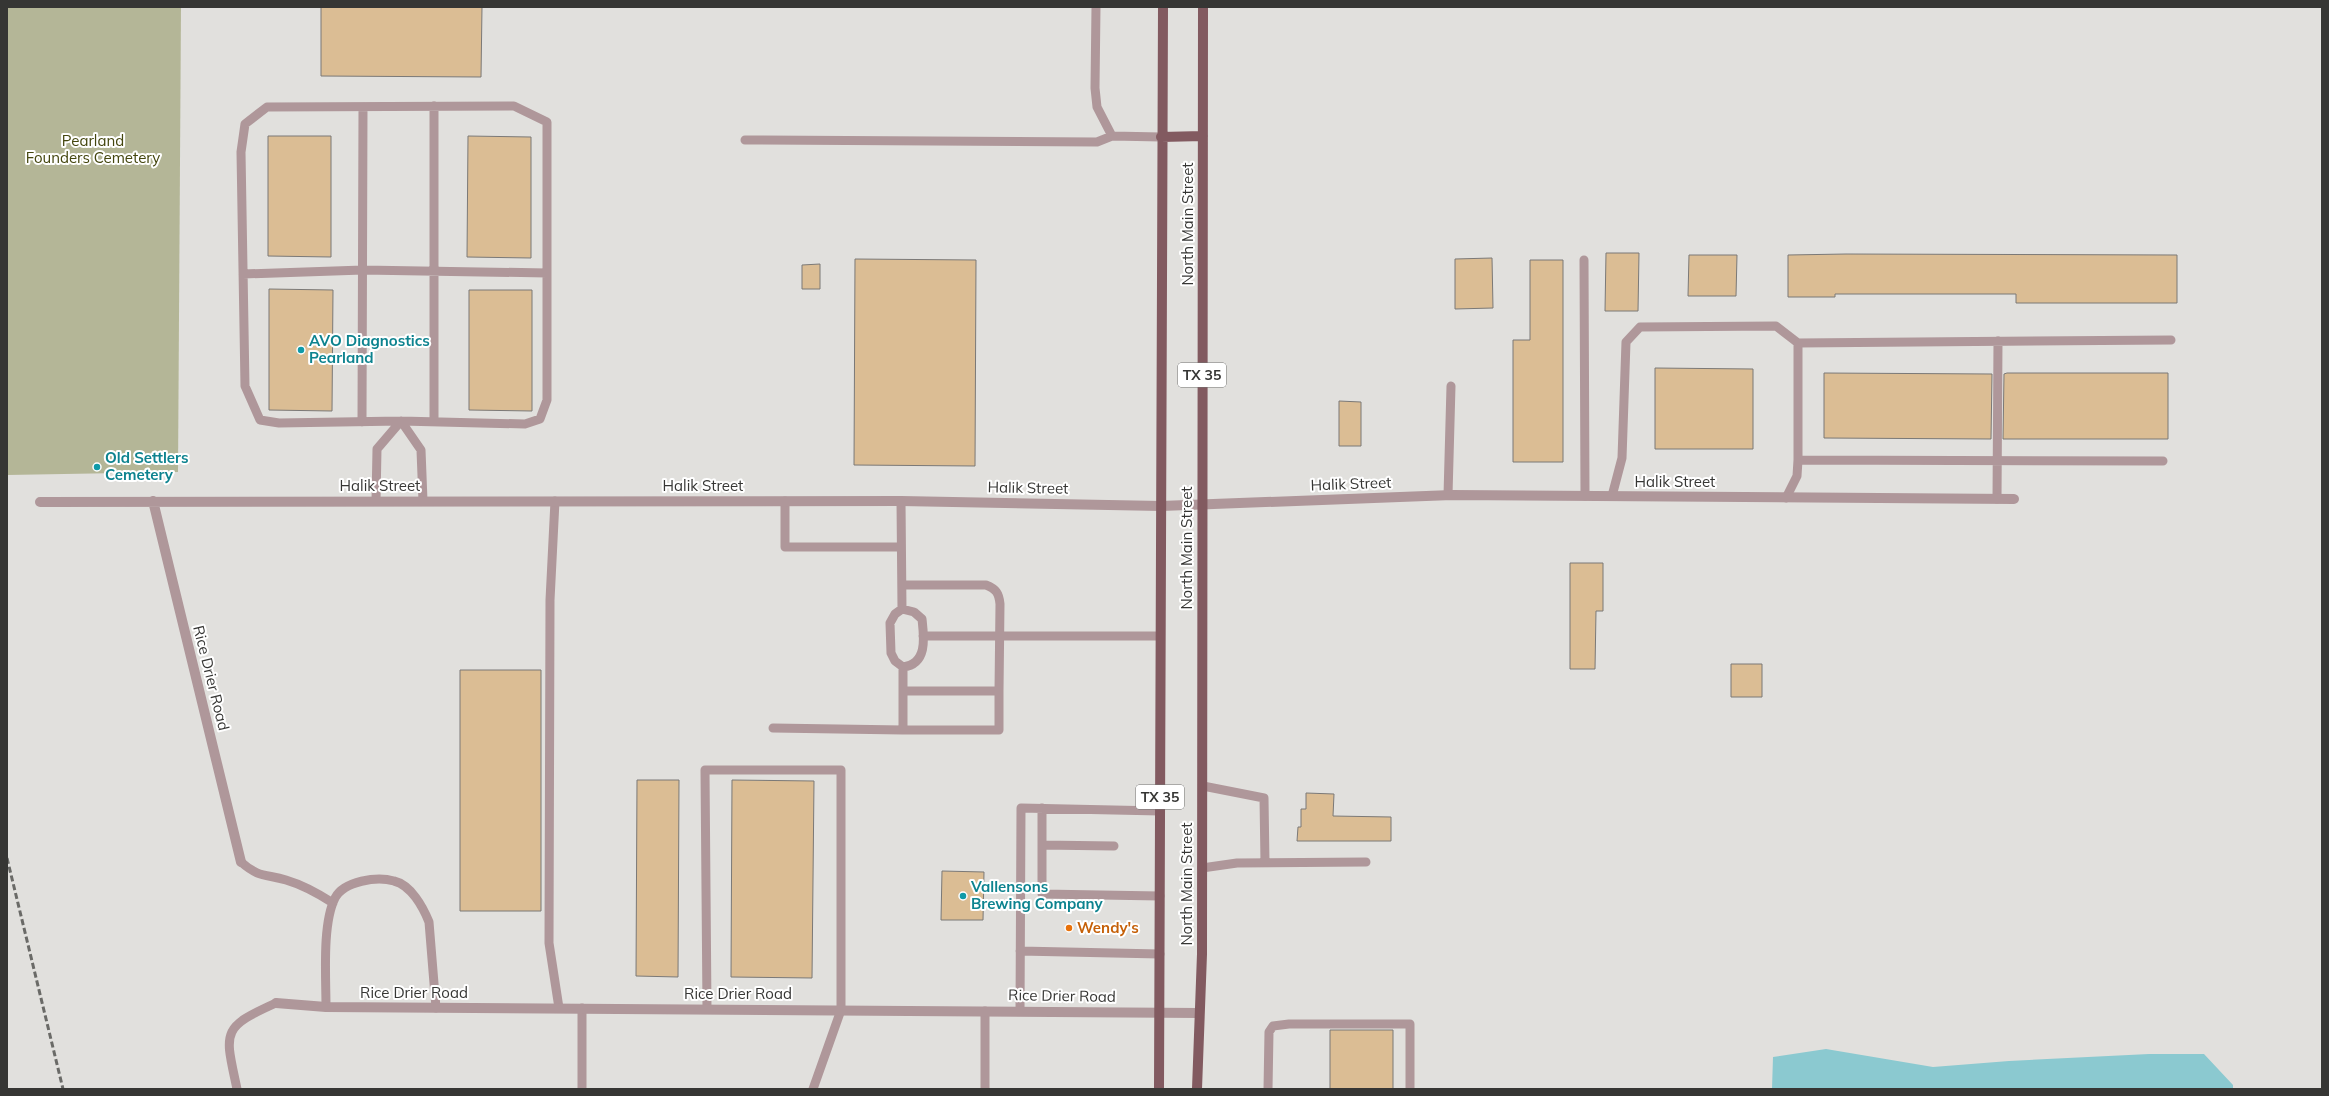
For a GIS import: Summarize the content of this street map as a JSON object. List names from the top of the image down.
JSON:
{
  "streets": {
    "main road": ["North Main Street", "TX 35"],
    "street": ["Halik Street", "Rice Drier Road"]
  },
  "crossings": [
    ["North Main Street", "Halik Street"],
    ["North Main Street", "Rice Drier Road"],
    ["Halik Street", "Rice Drier Road"]
  ],
  "parks": ["Pearland Founders Cemetery"],
  "places": [
    "AVO Diagnostics Pearland",
    "Old Settlers Cemetery",
    "Vallensons Brewing Company",
    "Wendy's"
  ]
}
